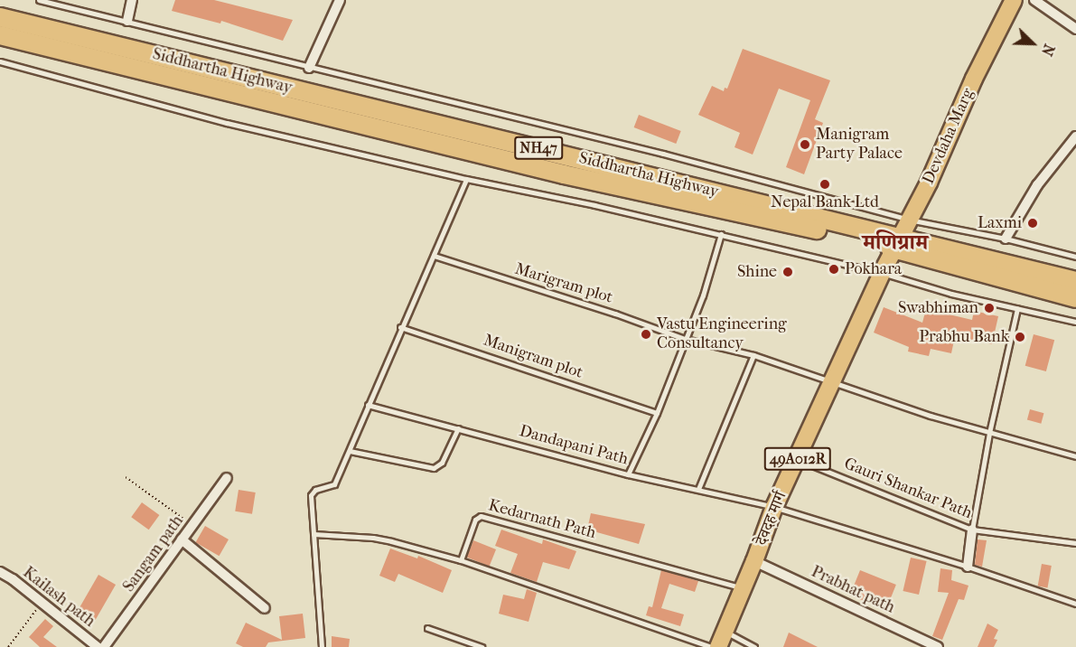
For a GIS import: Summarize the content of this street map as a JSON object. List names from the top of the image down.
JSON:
{
  "streets": {
    "highway": ["Siddhartha Highway", "NH47"],
    "main road": ["Devdaha Marg", "49A012R", "देवदह मार्ग"],
    "street": ["Sangam path", "Prabhat path", "Kailash path"],
    "lane": [
      "Marigram plot",
      "Manigram plot",
      "Dandapani Path",
      "Gauri Shankar Path",
      "Kedarnath Path"
    ]
  },
  "crossings": [
    ["Siddhartha Highway", "Devdaha Marg"],
    ["Devdaha Marg", "देवदह मार्ग"],
    ["Marigram plot", "देवदह मार्ग"],
    ["Dandapani Path", "देवदह मार्ग"],
    ["Gauri Shankar Path", "देवदह मार्ग"],
    ["देवदह मार्ग", "Kedarnath Path"],
    ["देवदह मार्ग", "Prabhat path"]
  ],
  "districts": ["मणिग्राम"],
  "places": [
    "Manigram Party Palace",
    "Nepal Bank Ltd",
    "Laxmi",
    "Pokhara",
    "Shine",
    "Swabhiman",
    "Vastu Engineering Consultancy",
    "Prabhu Bank"
  ],
  "north": "bottom right"
}
